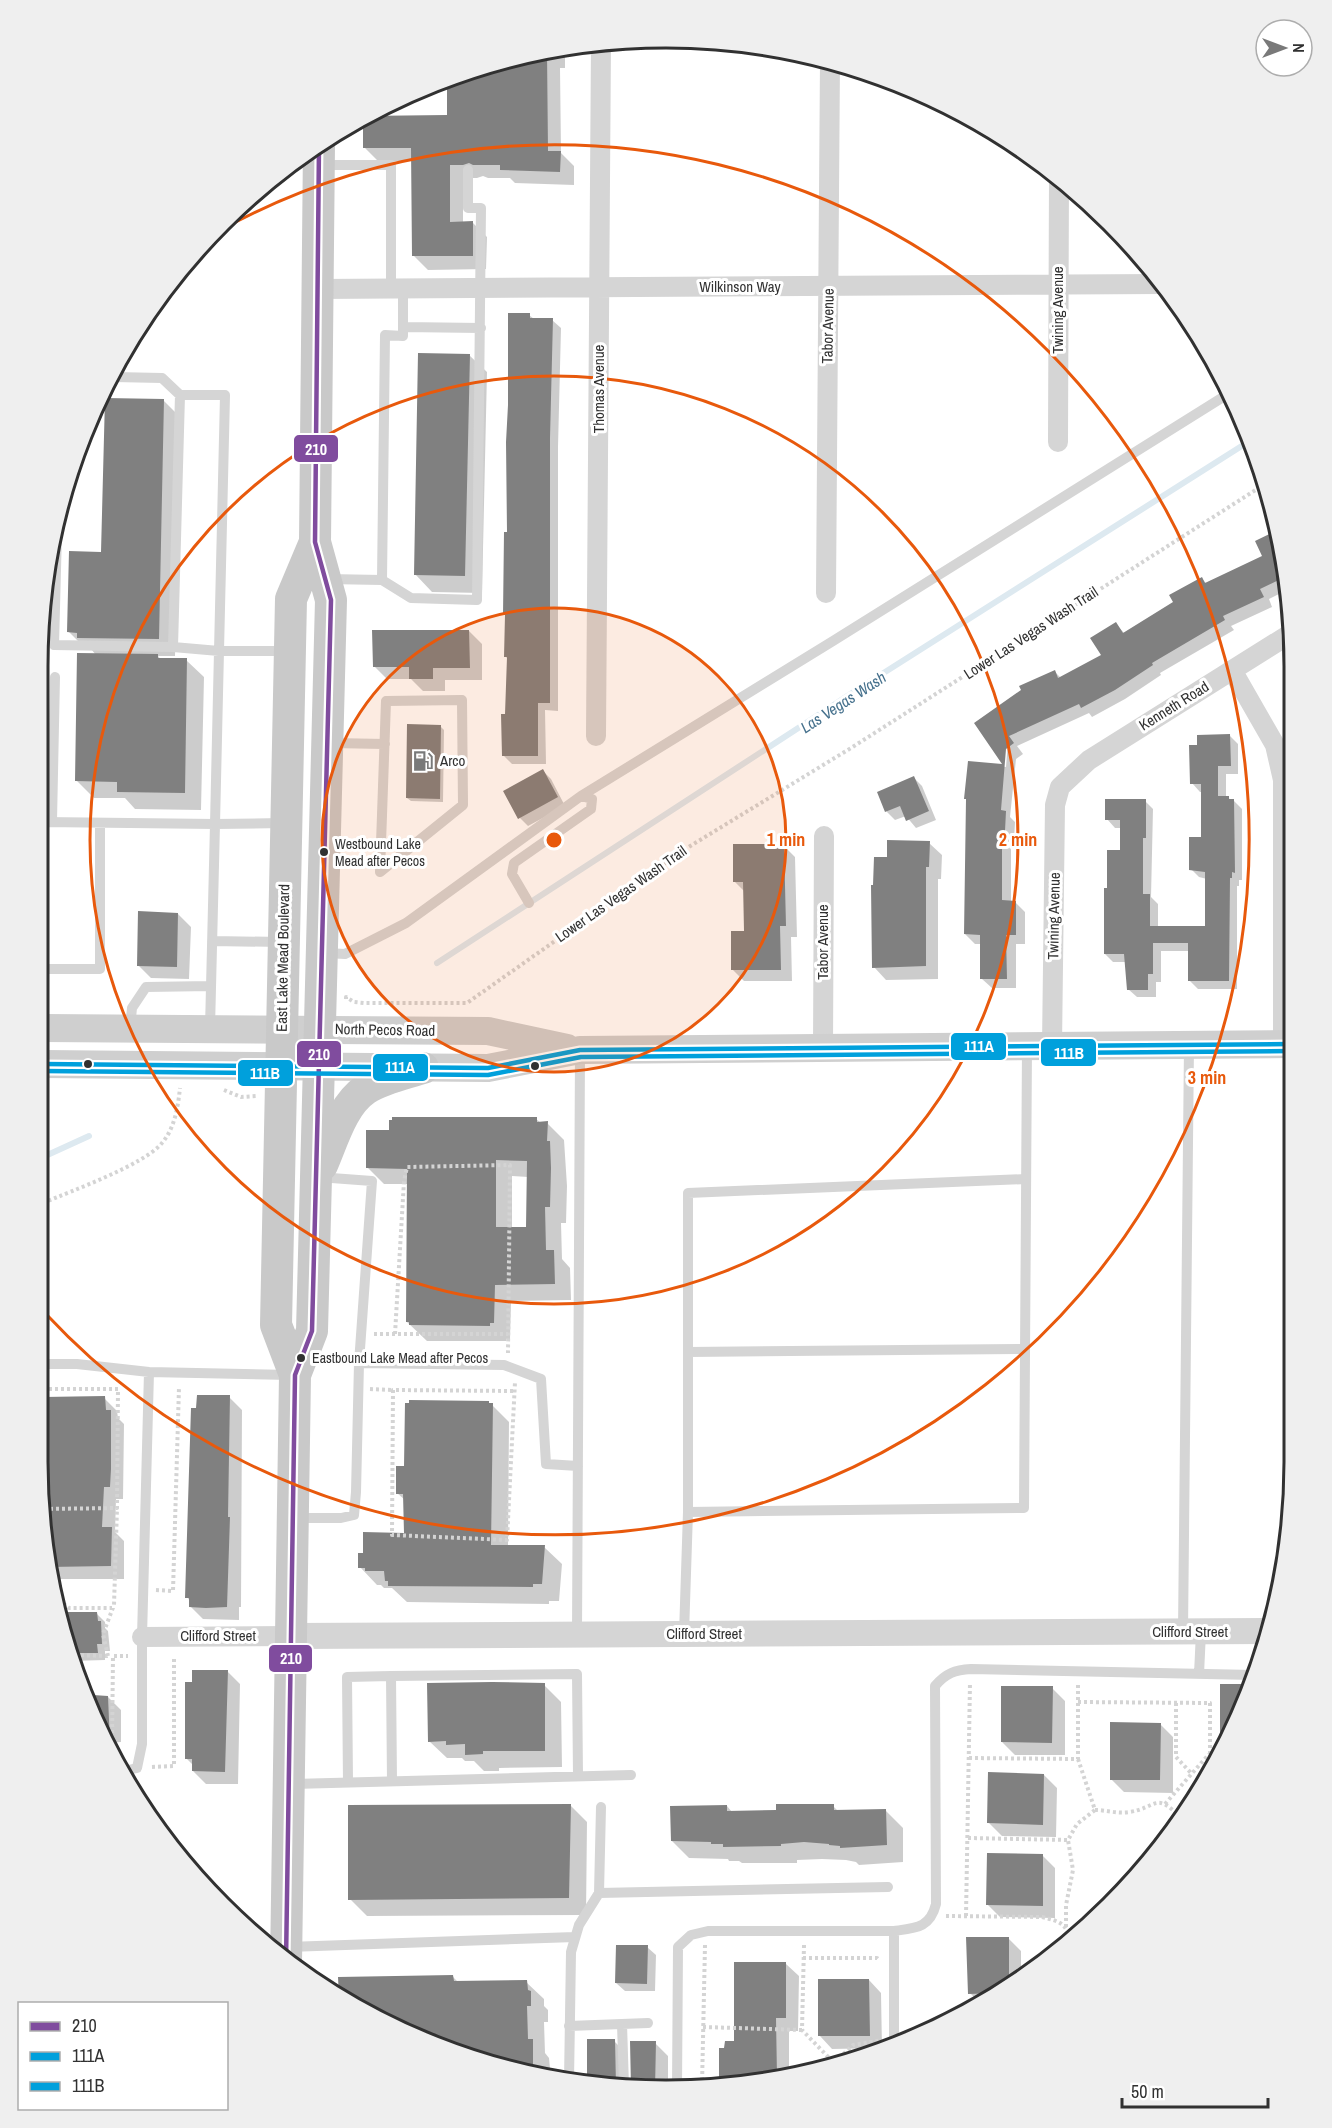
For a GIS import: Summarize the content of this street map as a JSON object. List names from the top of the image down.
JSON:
{
  "streets": {
    "main road": ["East Lake Mead Boulevard", "North Pecos Road"],
    "street": [
      "Wilkinson Way",
      "Twining Avenue",
      "Tabor Avenue",
      "Thomas Avenue",
      "Kenneth Road",
      "Clifford Street"
    ],
    "path": ["Lower Las Vegas Wash Trail"]
  },
  "crossings": [
    ["Wilkinson Way", "Twining Avenue"],
    ["Wilkinson Way", "Tabor Avenue"],
    ["Wilkinson Way", "Thomas Avenue"],
    ["Wilkinson Way", "East Lake Mead Boulevard"],
    ["Twining Avenue", "Kenneth Road"],
    ["Twining Avenue", "North Pecos Road"],
    ["Tabor Avenue", "North Pecos Road"],
    ["Lower Las Vegas Wash Trail", "East Lake Mead Boulevard"],
    ["Lower Las Vegas Wash Trail", "North Pecos Road"],
    ["East Lake Mead Boulevard", "North Pecos Road"],
    ["East Lake Mead Boulevard", "Clifford Street"]
  ],
  "water": ["Las Vegas Wash"],
  "places": {
    "fuel station": ["Arco"],
    "other": ["Westbound Lake Mead after Pecos", "Eastbound Lake Mead after Pecos"]
  },
  "lines": ["transit line 210", "transit line 111A", "transit line 111B"],
  "legend": ["210", "111A", "111B"],
  "scale_bar": "50 m",
  "north": "right",
  "rings": ["1 min", "2 min", "3 min"]
}
